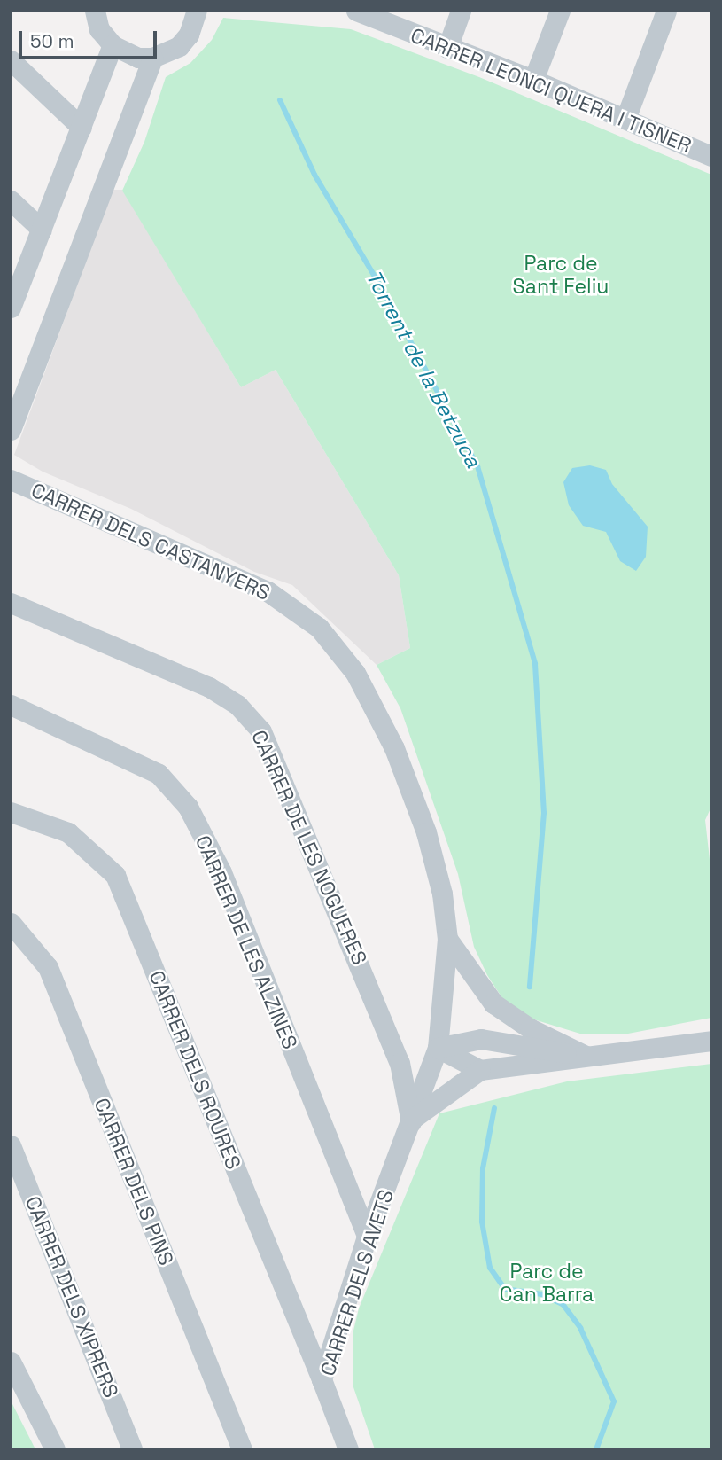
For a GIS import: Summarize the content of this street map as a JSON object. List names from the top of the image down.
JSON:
{
  "streets": {
    "street": [
      "CARRER LEONCI QUERA I TISNER",
      "CARRER DELS CASTANYERS",
      "CARRER DE LES NOGUERES",
      "CARRER DE LES ALZINES",
      "CARRER DELS ROURES",
      "CARRER DELS PINS",
      "CARRER DELS AVETS",
      "CARRER DELS XIPRERS"
    ]
  },
  "crossings": [
    ["CARRER DELS CASTANYERS", "CARRER DE LES NOGUERES"],
    ["CARRER DELS CASTANYERS", "CARRER DELS AVETS"],
    ["CARRER DE LES NOGUERES", "CARRER DELS AVETS"],
    ["CARRER DE LES ALZINES", "CARRER DELS AVETS"],
    ["CARRER DELS ROURES", "CARRER DELS AVETS"]
  ],
  "water": ["Torrent de la Betzuca"],
  "parks": ["Parc de Sant Feliu", "Parc de Can Barra"],
  "scale_bar": "50 m"
}
